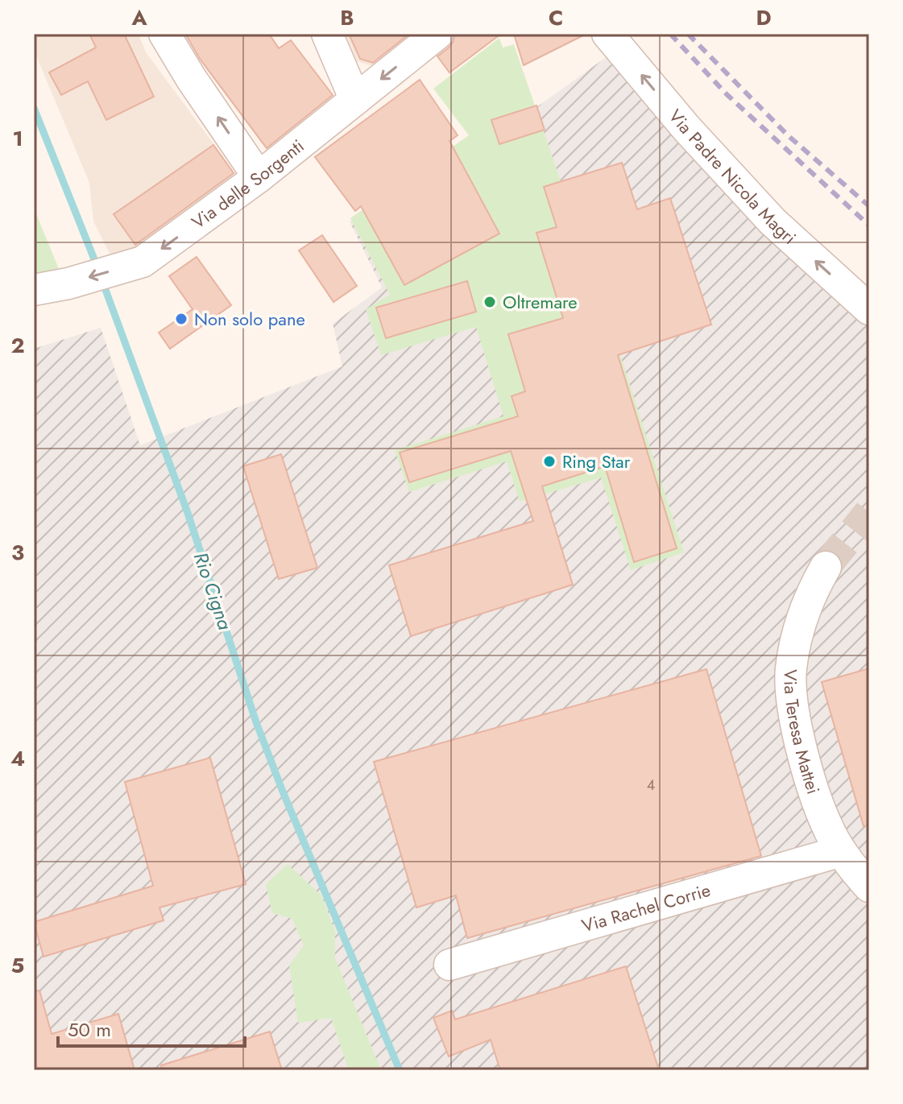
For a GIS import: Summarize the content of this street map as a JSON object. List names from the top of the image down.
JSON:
{
  "streets": {
    "street": [
      "Via Padre Nicola Magri",
      "Via delle Sorgenti",
      "Via Teresa Mattei",
      "Via Rachel Corrie"
    ]
  },
  "crossings": [
    ["Via Teresa Mattei", "Via Rachel Corrie"]
  ],
  "one_way": ["Via Padre Nicola Magri", "Via delle Sorgenti"],
  "water": ["Rio Cigna"],
  "places": ["Oltremare", "Non solo pane", "Ring Star"],
  "house_numbers": ["4"],
  "scale_bar": "50 m",
  "grid": {
    "columns": [
      "A",
      "B",
      "C",
      "D"
    ],
    "rows": [
      "1",
      "2",
      "3",
      "4",
      "5"
    ]
  }
}
